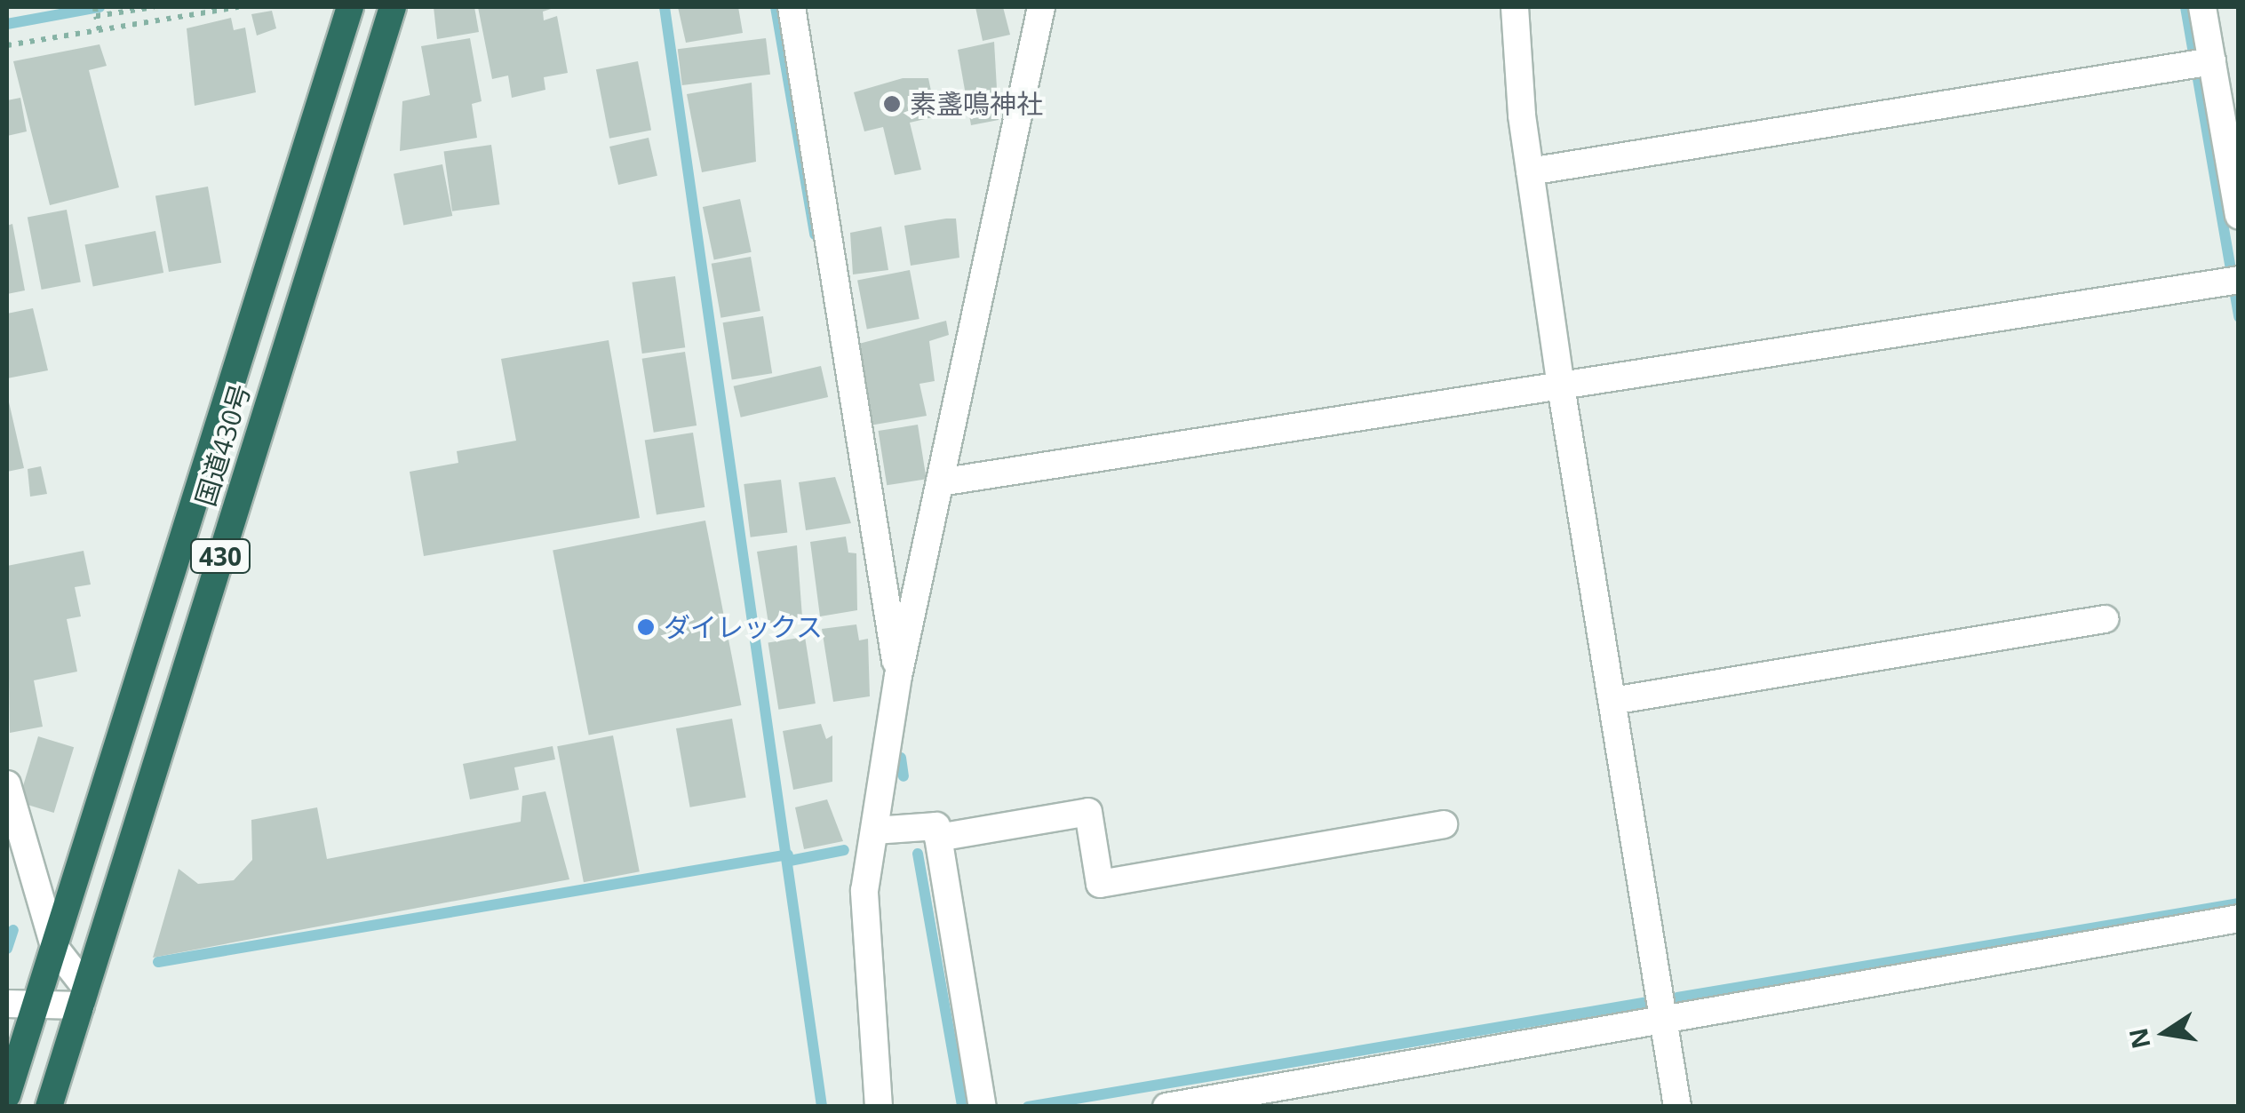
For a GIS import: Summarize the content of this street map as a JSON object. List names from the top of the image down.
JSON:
{
  "streets": {
    "highway": ["国道430号", "430"]
  },
  "places": ["素盞鳴神社", "ダイレックス"],
  "north": "left"
}
